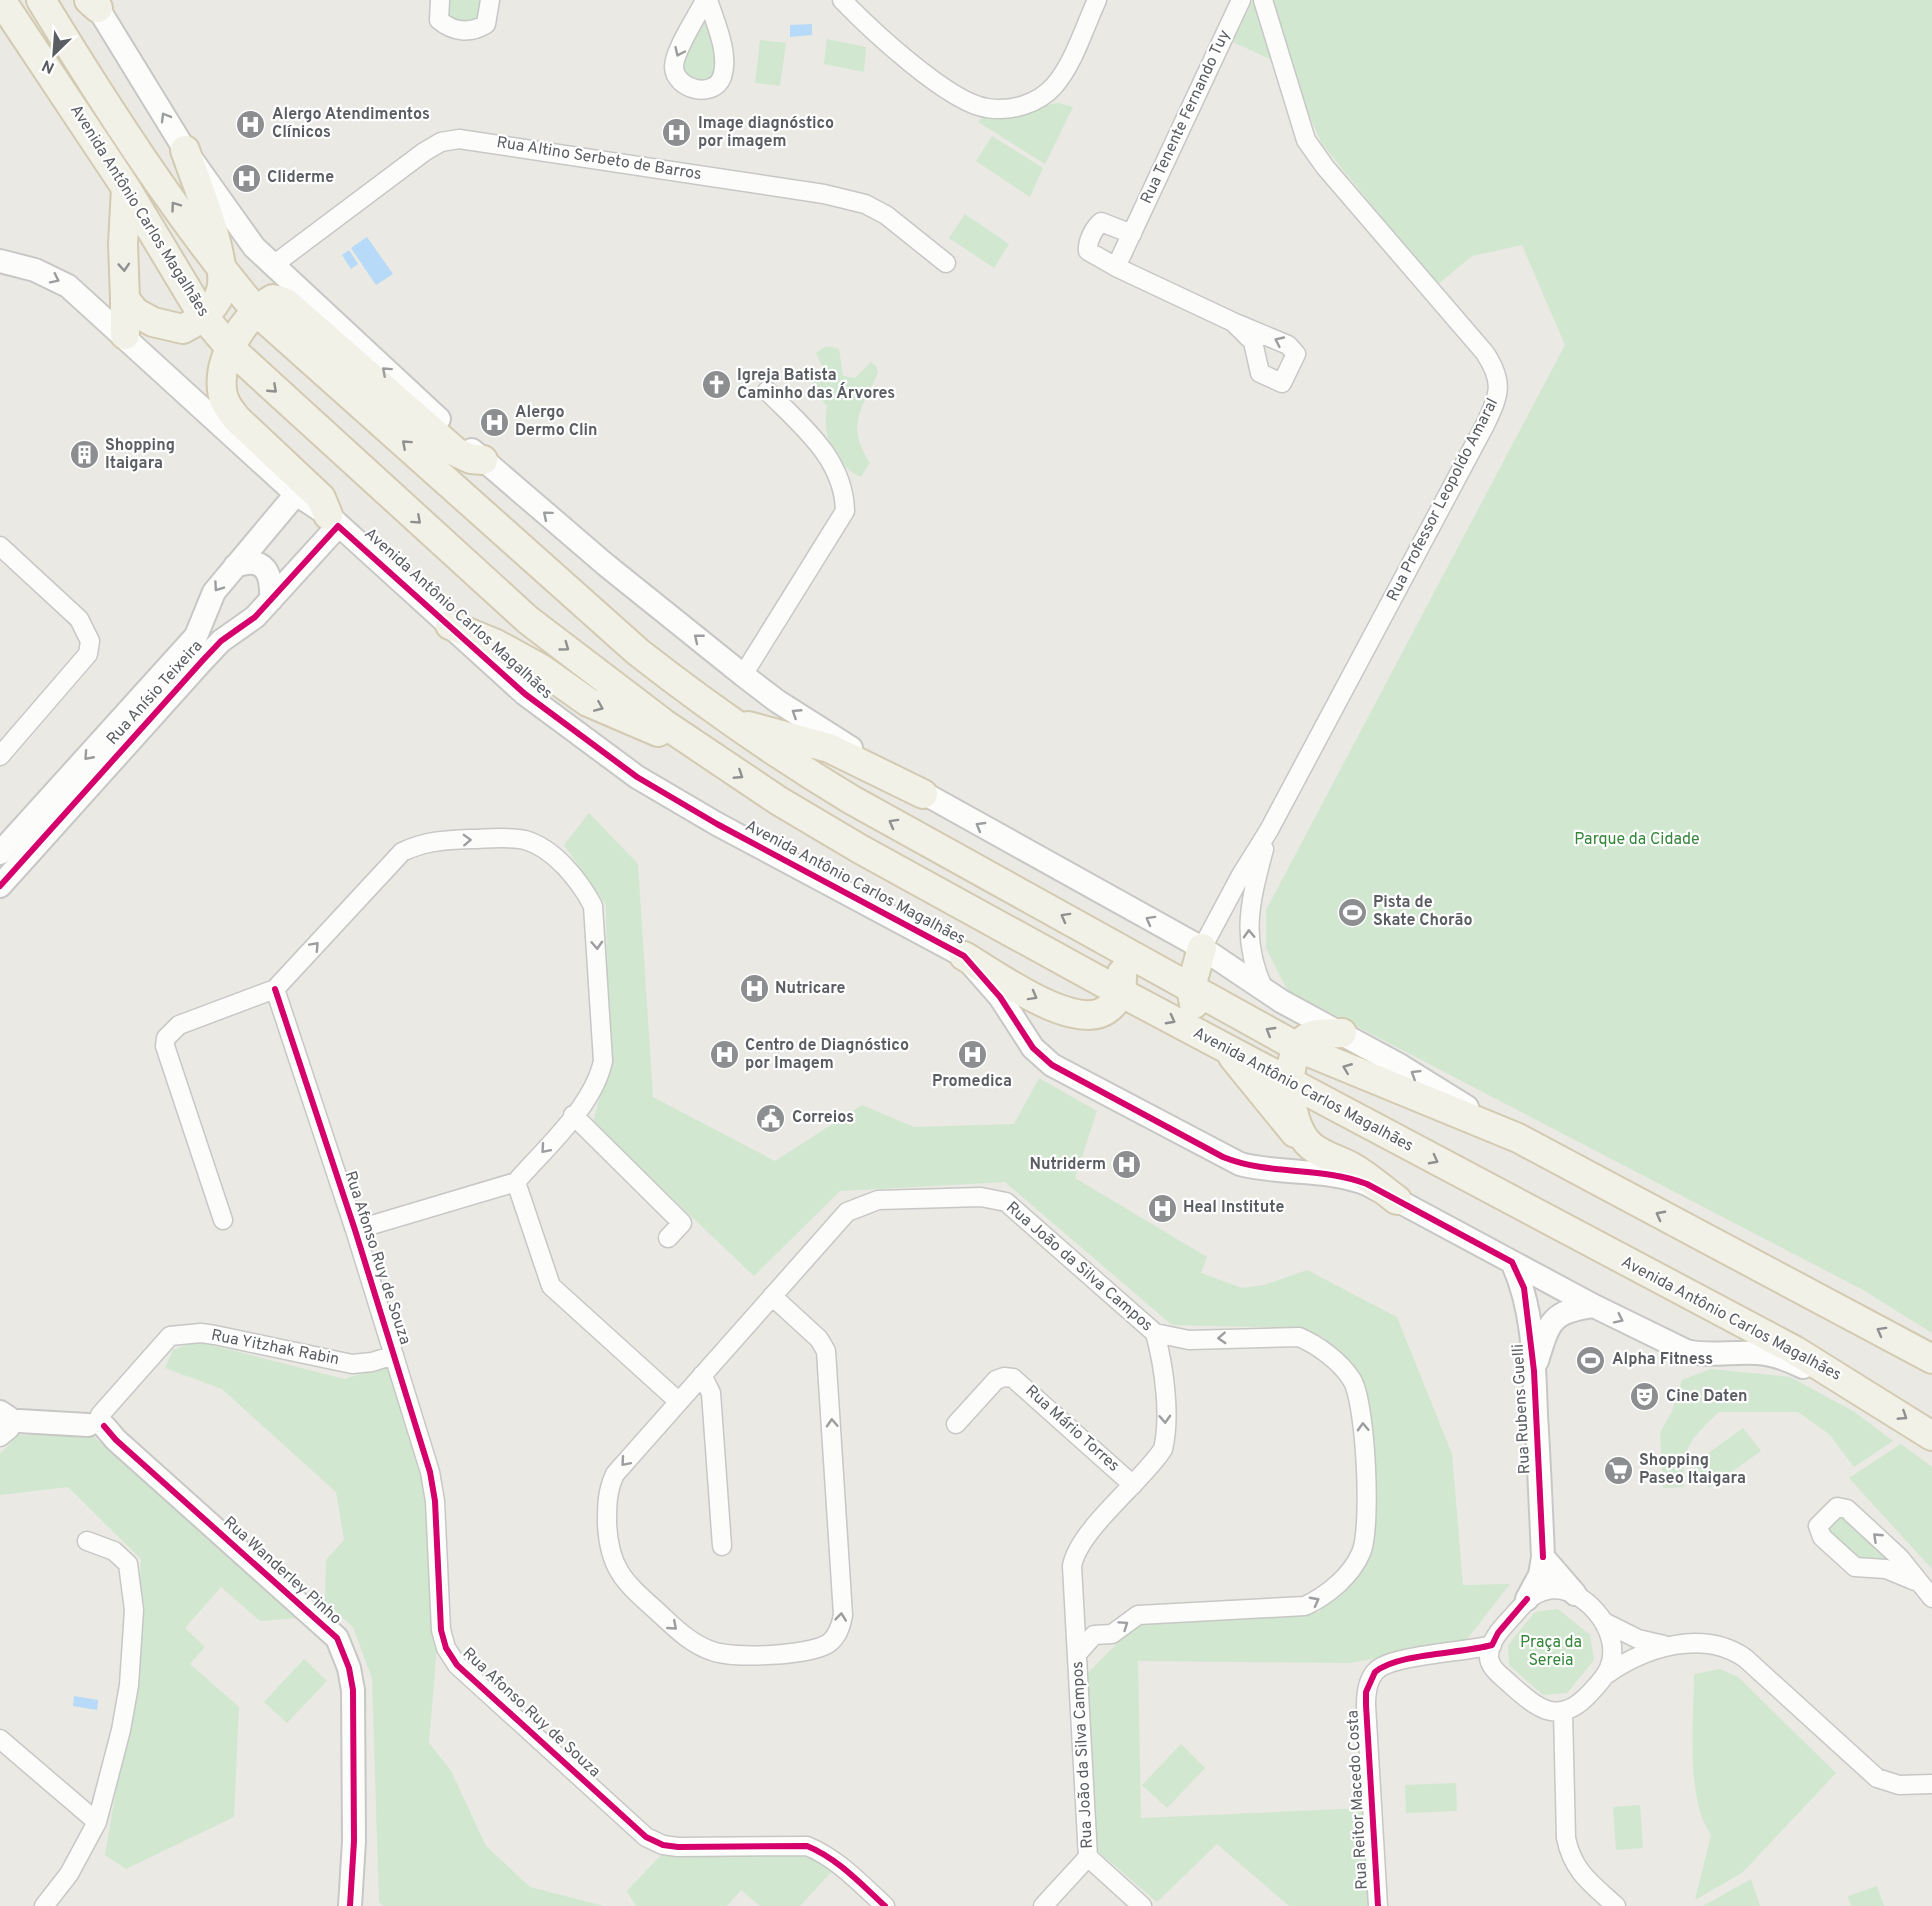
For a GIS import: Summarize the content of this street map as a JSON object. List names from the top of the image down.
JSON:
{
  "streets": {
    "main road": ["Avenida Antônio Carlos Magalhães"],
    "street": [
      "Rua Tenente Fernando Tuy",
      "Rua Altino Serbeto de Barros",
      "Rua Professor Leopoldo Amaral",
      "Rua Anísio Teixeira",
      "Rua Afonso Ruy de Souza",
      "Rua João da Silva Campos",
      "Rua Yitzhak Rabin",
      "Rua Rubens Guelli",
      "Rua Mário Torres",
      "Rua Wanderley Pinho",
      "Rua Reitor Macedo Costa"
    ]
  },
  "crossings": [
    ["Rua Altino Serbeto de Barros", "Avenida Antônio Carlos Magalhães"],
    ["Avenida Antônio Carlos Magalhães", "Rua Professor Leopoldo Amaral"],
    ["Avenida Antônio Carlos Magalhães", "Rua Anísio Teixeira"],
    ["Avenida Antônio Carlos Magalhães", "Rua Rubens Guelli"],
    ["Rua Afonso Ruy de Souza", "Rua Yitzhak Rabin"],
    ["Rua João da Silva Campos", "Rua Mário Torres"],
    ["Rua Yitzhak Rabin", "Rua Wanderley Pinho"],
    ["Rua Rubens Guelli", "Rua Reitor Macedo Costa"]
  ],
  "parks": ["Parque da Cidade", "Praça da Sereia"],
  "places": {
    "hospital": [
      "Alergo Atendimentos Clínicos",
      "Image diagnóstico por imagem",
      "Cliderme",
      "Alergo Dermo Clin",
      "Nutricare",
      "Promedica",
      "Centro de Diagnóstico por Imagem",
      "Nutriderm",
      "Heal Institute"
    ],
    "church": ["Igreja Batista Caminho das Árvores"],
    "building": ["Shopping Itaigara"],
    "sports": ["Pista de Skate Chorão", "Alpha Fitness"],
    "public building": ["Correios"],
    "theatre": ["Cine Daten"],
    "supermarket": ["Shopping Paseo Itaigara"]
  },
  "north": "bottom left"
}
